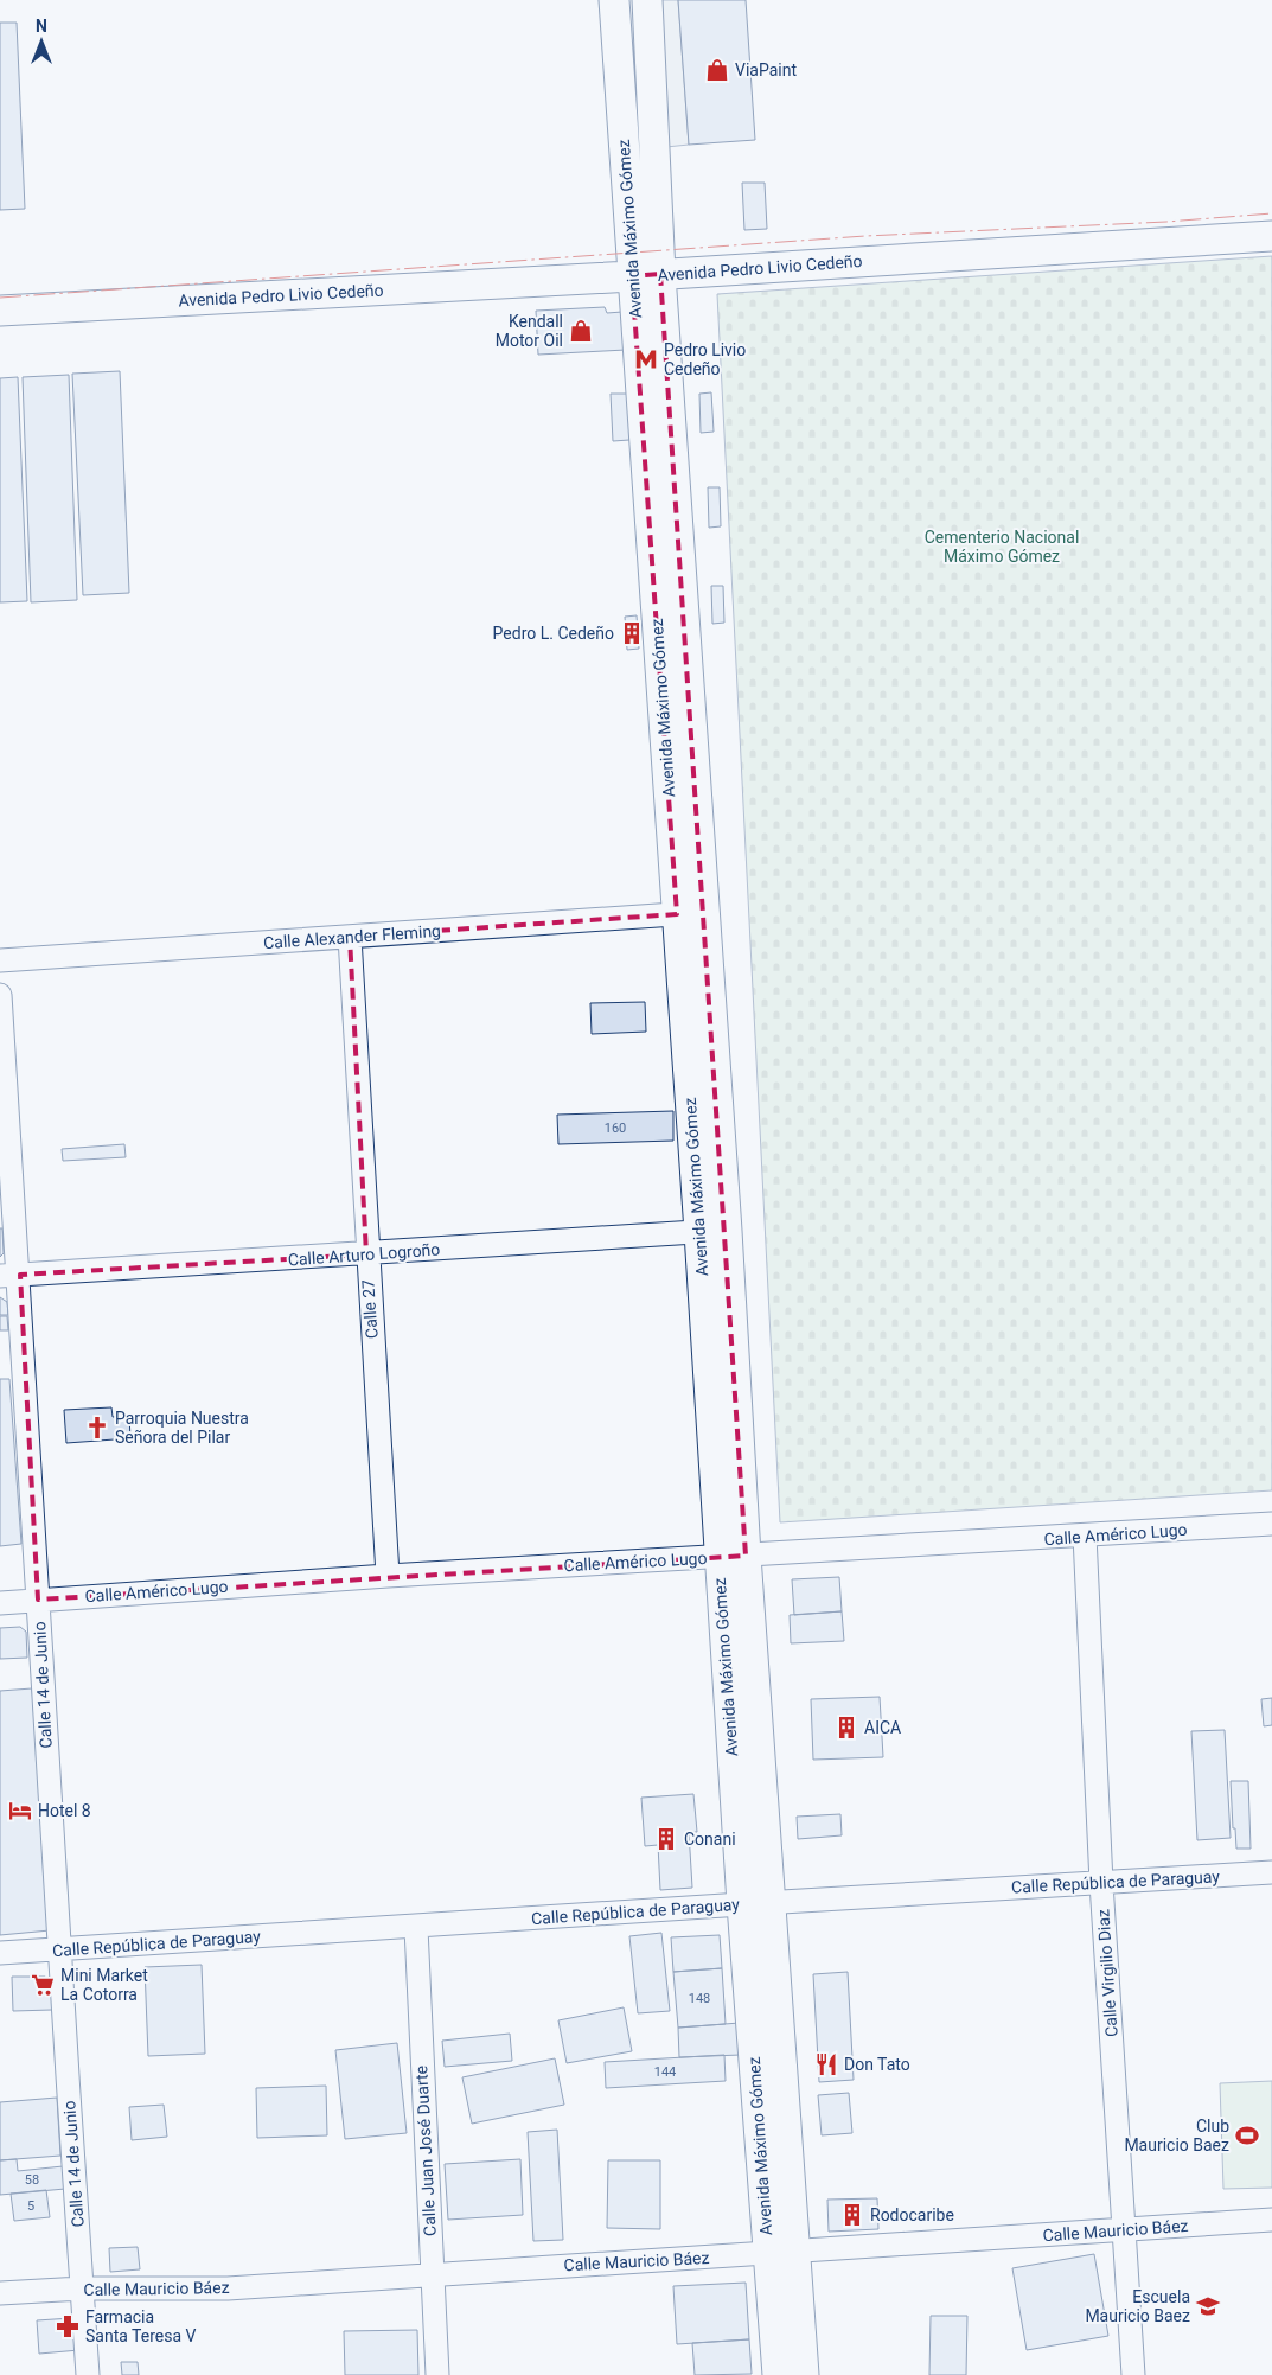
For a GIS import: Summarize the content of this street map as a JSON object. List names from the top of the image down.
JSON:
{
  "streets": {
    "main road": ["Avenida Máximo Gómez", "Avenida Pedro Livio Cedeño"],
    "street": [
      "Calle Alexander Fleming",
      "Calle Arturo Logroño",
      "Calle 27",
      "Calle Américo Lugo",
      "Calle 14 de Junio",
      "Calle República de Paraguay",
      "Calle Virgilio Diaz",
      "Calle Juan José Duarte",
      "Calle Mauricio Báez"
    ]
  },
  "crossings": [
    ["Avenida Máximo Gómez", "Avenida Pedro Livio Cedeño"],
    ["Avenida Máximo Gómez", "Calle Alexander Fleming"],
    ["Avenida Máximo Gómez", "Calle Arturo Logroño"],
    ["Avenida Máximo Gómez", "Calle Américo Lugo"],
    ["Avenida Máximo Gómez", "Calle República de Paraguay"],
    ["Avenida Máximo Gómez", "Calle Mauricio Báez"],
    ["Calle Alexander Fleming", "Calle 27"],
    ["Calle Arturo Logroño", "Calle 27"],
    ["Calle Arturo Logroño", "Calle 14 de Junio"],
    ["Calle 27", "Calle Américo Lugo"],
    ["Calle Américo Lugo", "Calle 14 de Junio"],
    ["Calle Américo Lugo", "Calle Virgilio Diaz"],
    ["Calle 14 de Junio", "Calle República de Paraguay"],
    ["Calle 14 de Junio", "Calle Mauricio Báez"],
    ["Calle República de Paraguay", "Calle Virgilio Diaz"],
    ["Calle República de Paraguay", "Calle Juan José Duarte"],
    ["Calle Virgilio Diaz", "Calle Mauricio Báez"],
    ["Calle Juan José Duarte", "Calle Mauricio Báez"]
  ],
  "parks": ["Cementerio Nacional Máximo Gómez"],
  "places": {
    "shop": ["ViaPaint", "Kendall Motor Oil"],
    "metro station": ["Pedro Livio Cedeño"],
    "building": [
      "Pedro L. Cedeño",
      "AICA",
      "Conani",
      "Rodocaribe"
    ],
    "church": ["Parroquia Nuestra Señora del Pilar"],
    "hotel": ["Hotel 8"],
    "supermarket": ["Mini Market La Cotorra"],
    "restaurant": ["Don Tato"],
    "sports": ["Club Mauricio Baez"],
    "school or university": ["Escuela Mauricio Baez"],
    "pharmacy": ["Farmacia Santa Teresa V"]
  },
  "house_numbers": [
    "160",
    "148",
    "144",
    "58",
    "5"
  ],
  "north": "top"
}
